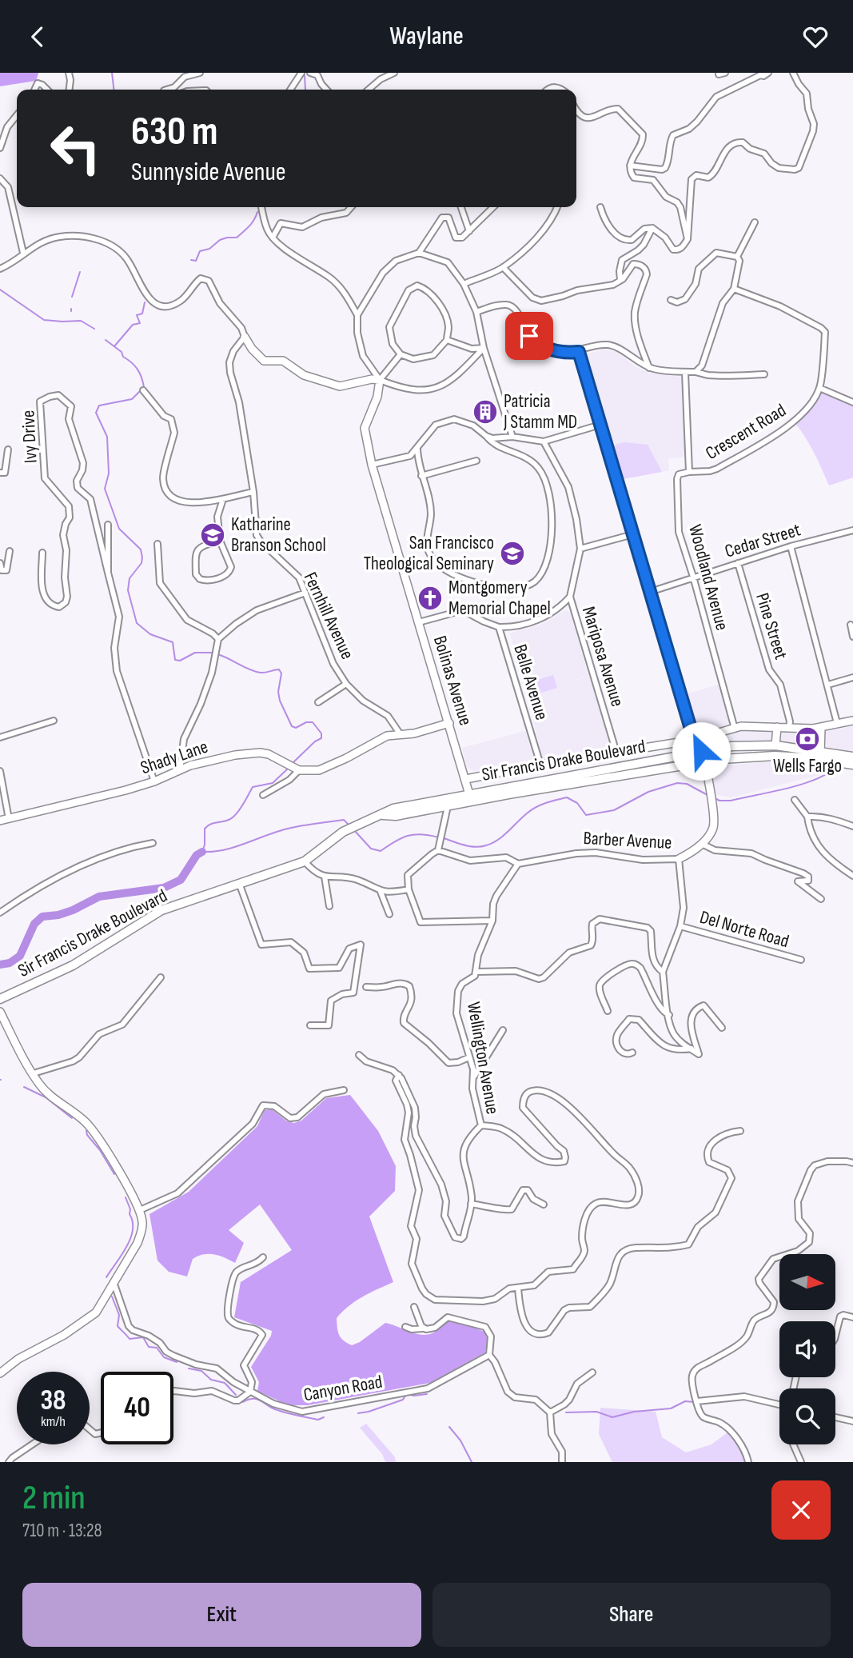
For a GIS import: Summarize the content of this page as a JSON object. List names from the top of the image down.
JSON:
{
  "streets": {
    "main road": ["Sir Francis Drake Boulevard"],
    "street": [
      "Crescent Road",
      "Ivy Drive",
      "Cedar Street",
      "Woodland Avenue",
      "Fernhill Avenue",
      "Pine Street",
      "Mariposa Avenue",
      "Bolinas Avenue",
      "Belle Avenue",
      "Shady Lane",
      "Barber Avenue",
      "Del Norte Road",
      "Wellington Avenue",
      "Canyon Road"
    ]
  },
  "crossings": [
    ["Crescent Road", "Woodland Avenue"],
    ["Cedar Street", "Woodland Avenue"],
    ["Cedar Street", "Pine Street"],
    ["Fernhill Avenue", "Shady Lane"],
    ["Bolinas Avenue", "Belle Avenue"],
    ["Bolinas Avenue", "Shady Lane"],
    ["Bolinas Avenue", "Sir Francis Drake Boulevard"],
    ["Barber Avenue", "Wellington Avenue"]
  ],
  "places": {
    "building": ["Patricia J Stamm MD"],
    "school or university": ["Katharine Branson School", "San Francisco Theological Seminary"],
    "church": ["Montgomery Memorial Chapel"],
    "bank": ["Wells Fargo"]
  },
  "north": "right",
  "page": {
    "header": "Waylane",
    "turn": ["630 m", "Sunnyside Avenue"],
    "speed": "38 km/h",
    "limit": "40",
    "heading": ["2 min", "710 m · 13:28"],
    "buttons": ["Exit", "Share"]
  }
}
